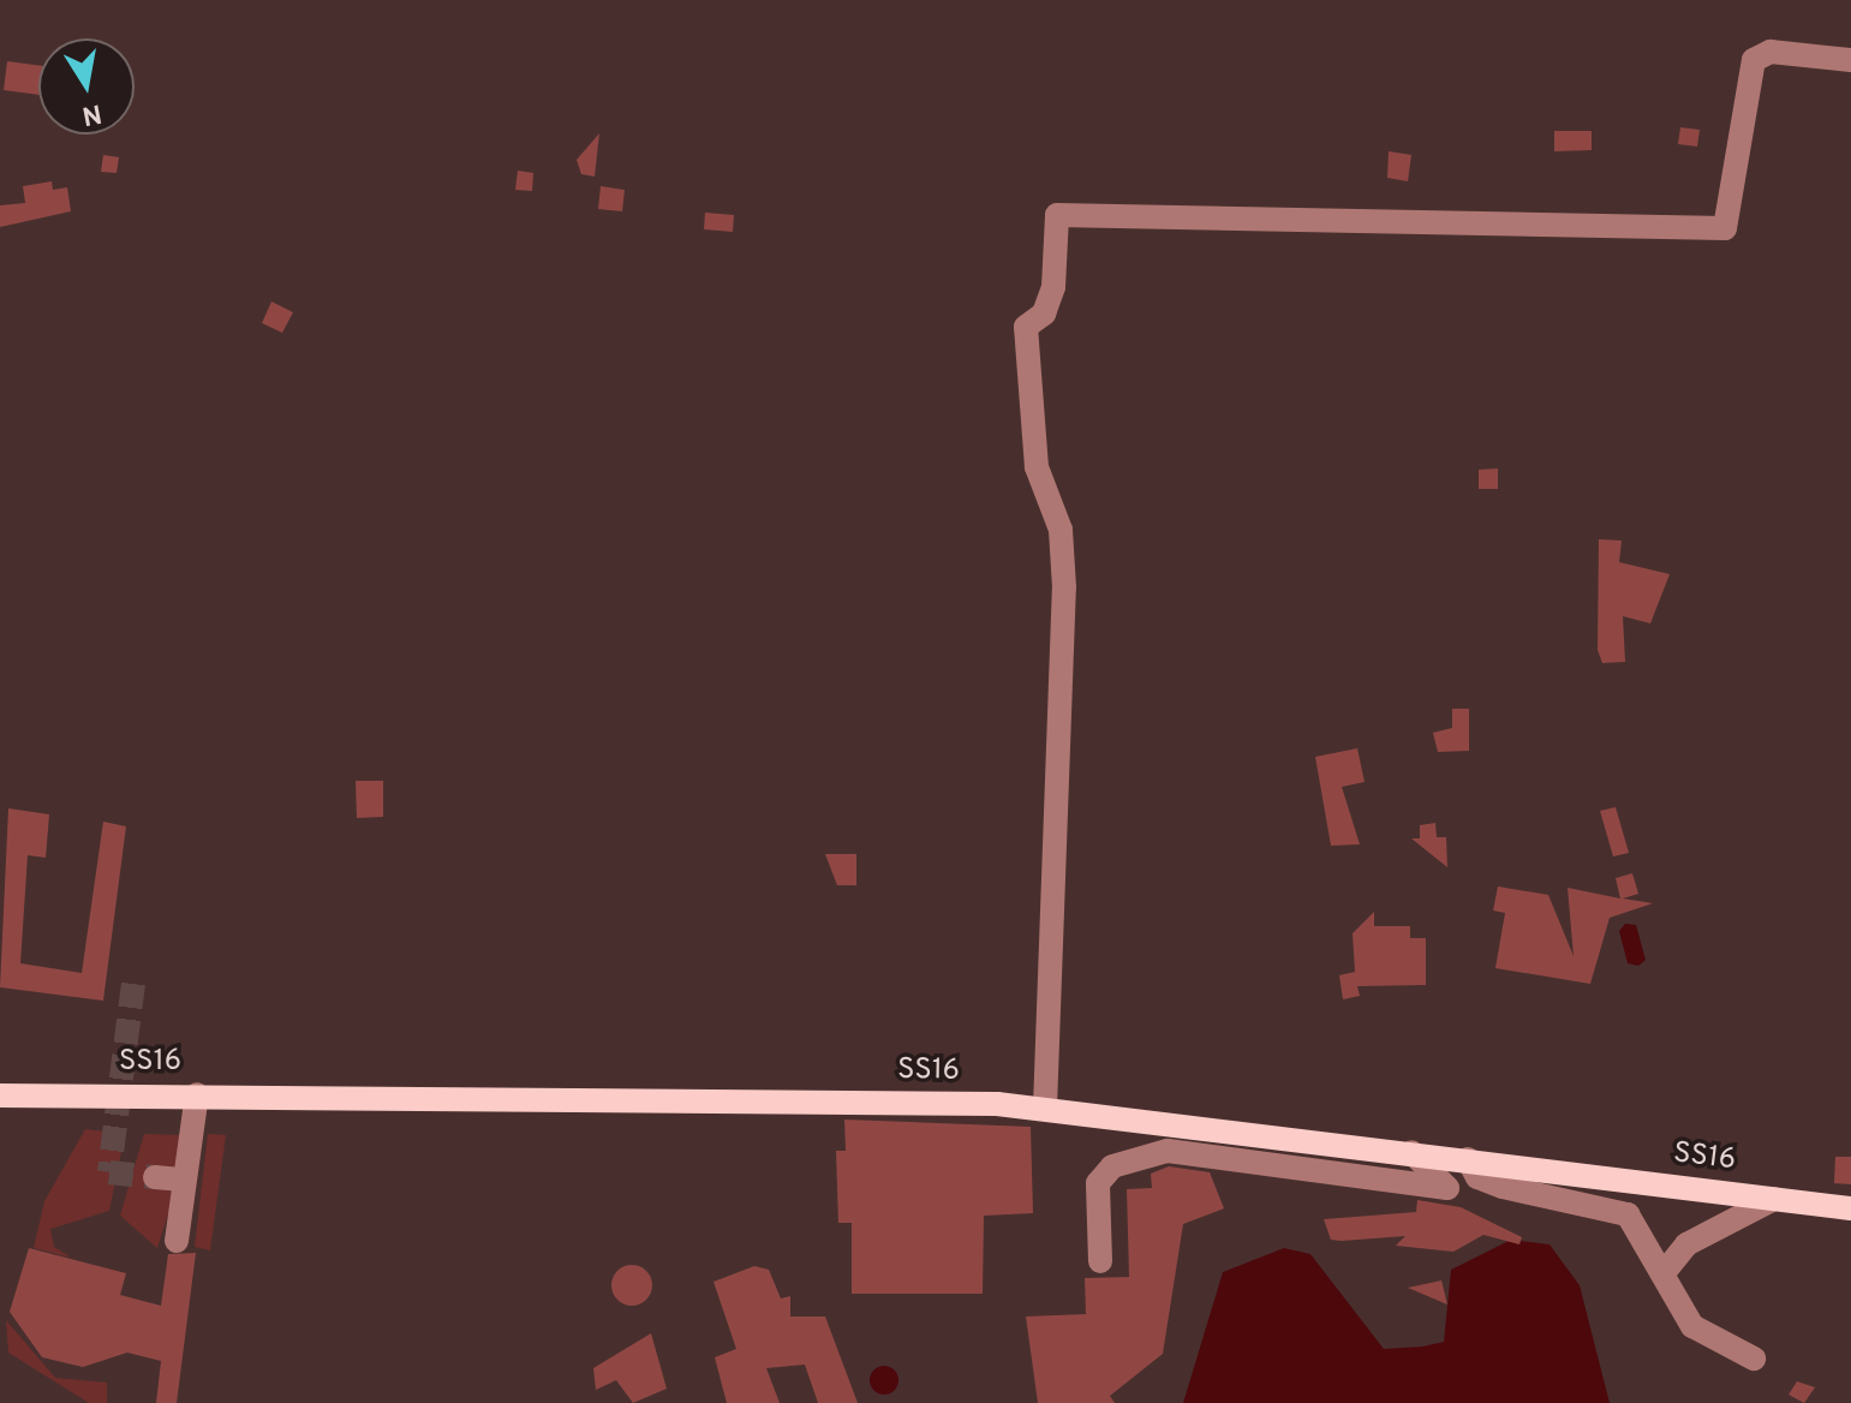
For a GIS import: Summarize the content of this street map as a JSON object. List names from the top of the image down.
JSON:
{
  "streets": {
    "main road": ["SS16"]
  },
  "north": "bottom"
}
